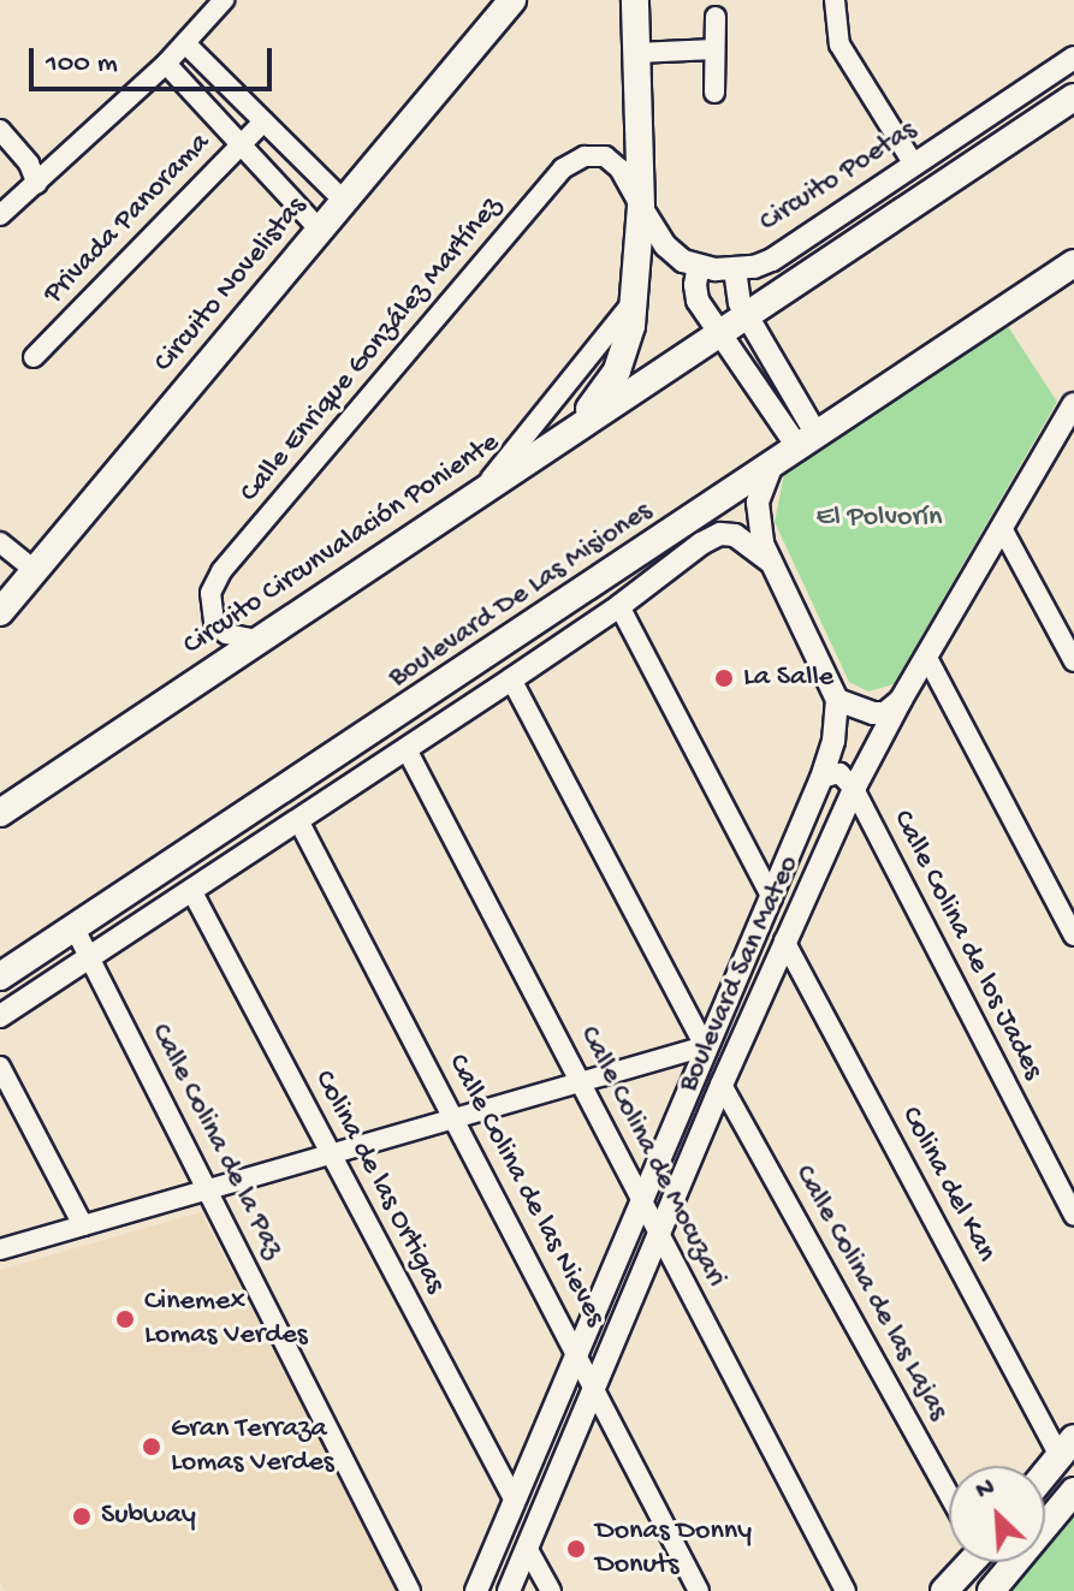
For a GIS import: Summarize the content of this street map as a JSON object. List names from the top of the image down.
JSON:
{
  "streets": {
    "main road": ["Circuito Novelistas", "Circuito Circunvalación Poniente", "Boulevard De Las Misiones"],
    "street": [
      "Circuito Poetas",
      "Privada Panorama",
      "Calle Enrique González Martínez",
      "Calle Colina de los Jades",
      "Boulevard San Mateo",
      "Calle Colina de la Paz",
      "Calle Colina de Mocuzari",
      "Colina de las Ortigas",
      "Colina del Kan",
      "Calle Colina de las Nieves",
      "Calle Colina de las Lajas"
    ]
  },
  "crossings": [
    ["Circuito Poetas", "Calle Enrique González Martínez"],
    ["Calle Enrique González Martínez", "Circuito Circunvalación Poniente"],
    ["Boulevard De Las Misiones", "Calle Colina de la Paz"],
    ["Boulevard De Las Misiones", "Calle Colina de Mocuzari"],
    ["Boulevard De Las Misiones", "Colina de las Ortigas"],
    ["Boulevard De Las Misiones", "Calle Colina de las Nieves"],
    ["Calle Colina de los Jades", "Boulevard San Mateo"],
    ["Boulevard San Mateo", "Calle Colina de Mocuzari"],
    ["Boulevard San Mateo", "Colina de las Ortigas"],
    ["Boulevard San Mateo", "Colina del Kan"],
    ["Boulevard San Mateo", "Calle Colina de las Nieves"],
    ["Boulevard San Mateo", "Calle Colina de las Lajas"]
  ],
  "parks": ["El Polvorín"],
  "places": [
    "La Salle",
    "Cinemex Lomas Verdes",
    "Gran Terraza Lomas Verdes",
    "Subway",
    "Donas Donny Donuts"
  ],
  "scale_bar": "100 m",
  "north": "top left"
}
